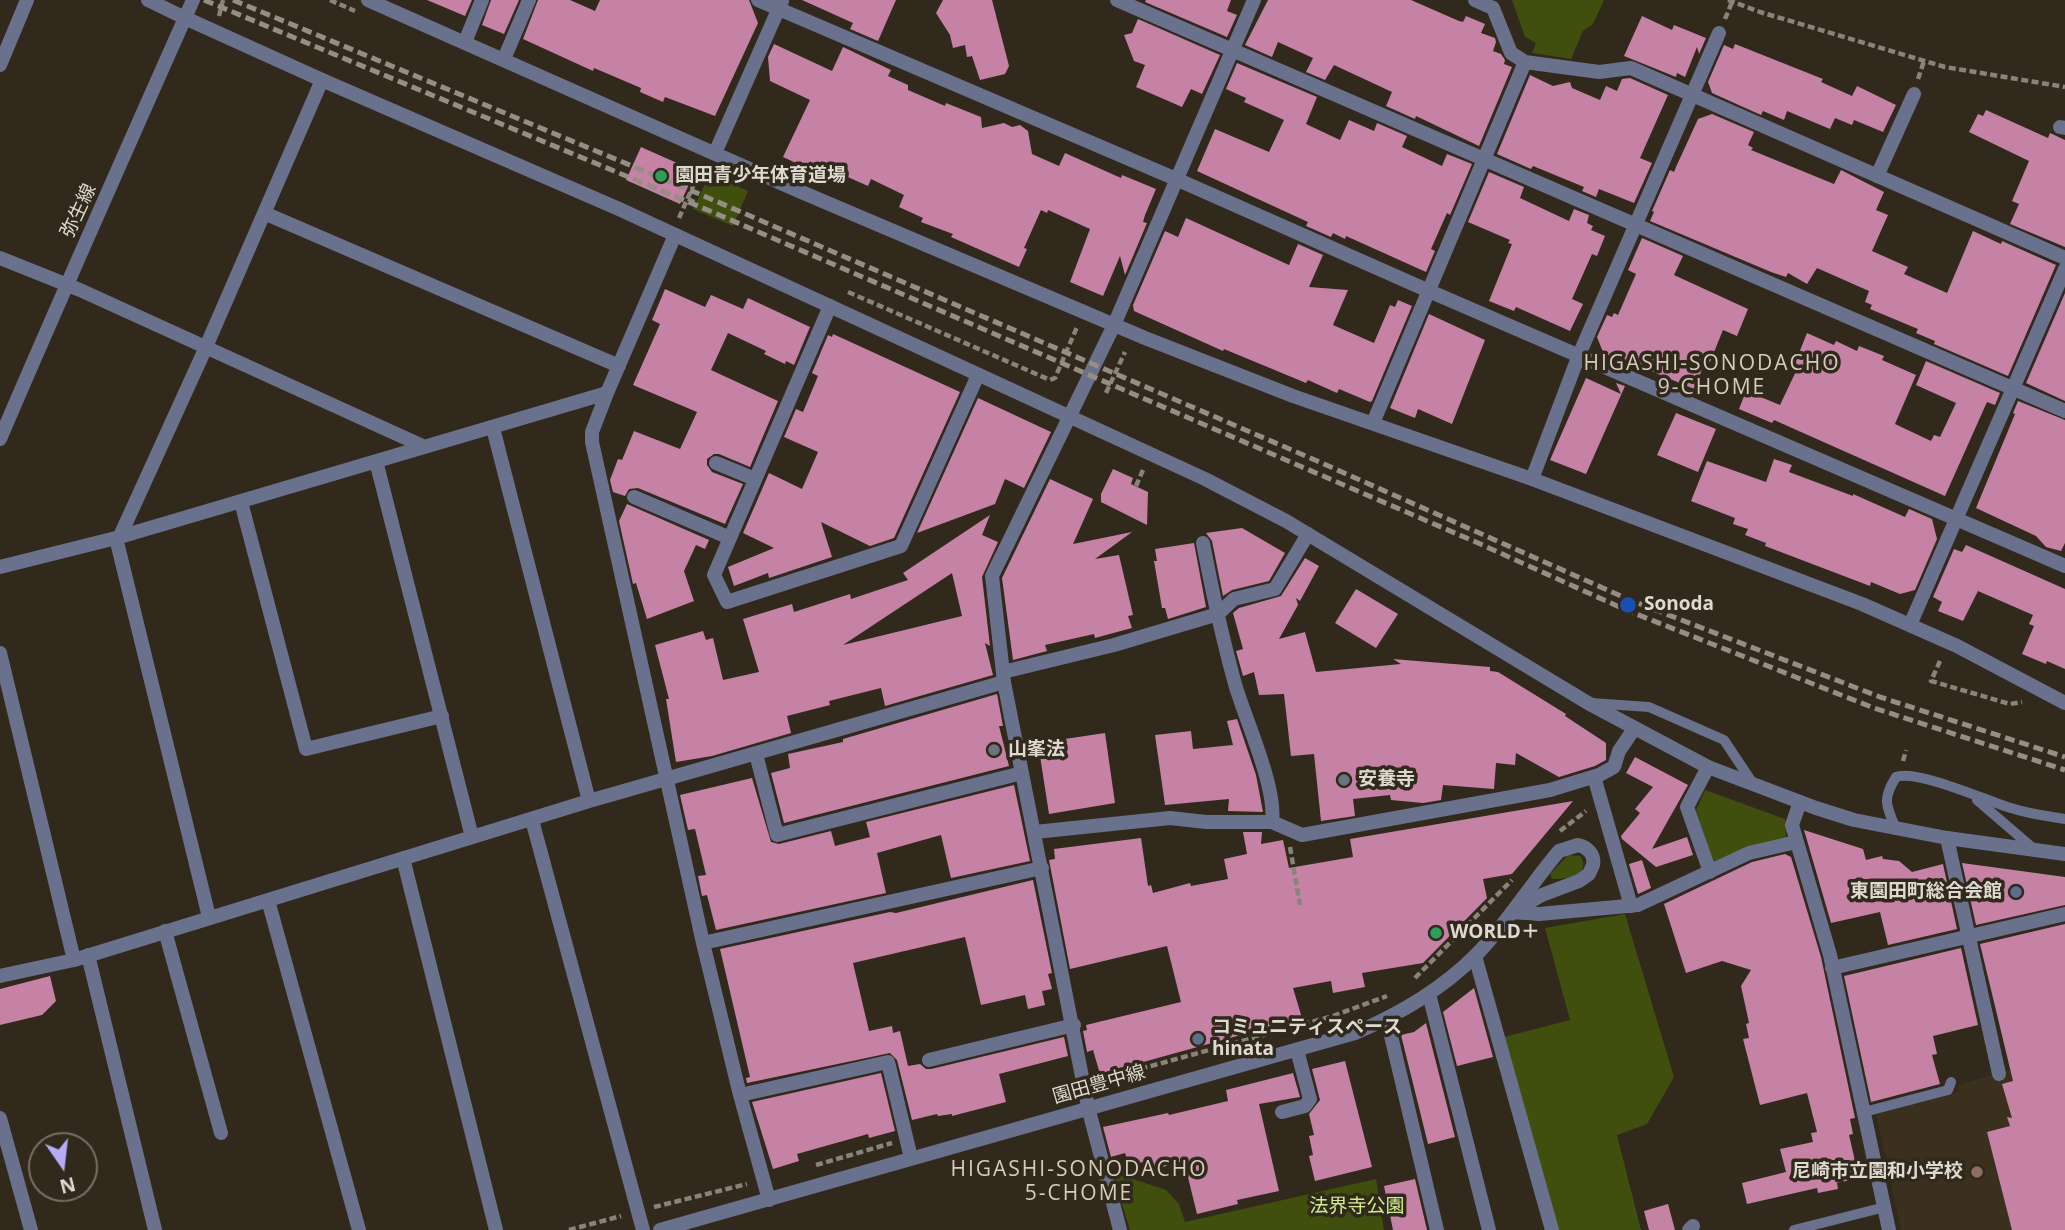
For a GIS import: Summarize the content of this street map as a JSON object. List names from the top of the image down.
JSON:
{
  "streets": {
    "street": ["弥生線", "園田豊中線"]
  },
  "districts": ["HIGASHI-SONODACHO 9-CHOME", "HIGASHI-SONODACHO 5-CHOME"],
  "parks": ["法界寺公園"],
  "places": [
    "園田青少年体育道場",
    "Sonoda",
    "山峯法",
    "安養寺",
    "東園田町総合会館",
    "WORLD＋",
    "コミュニティスペース hinata",
    "尼崎市立園和小学校"
  ],
  "north": "bottom"
}
